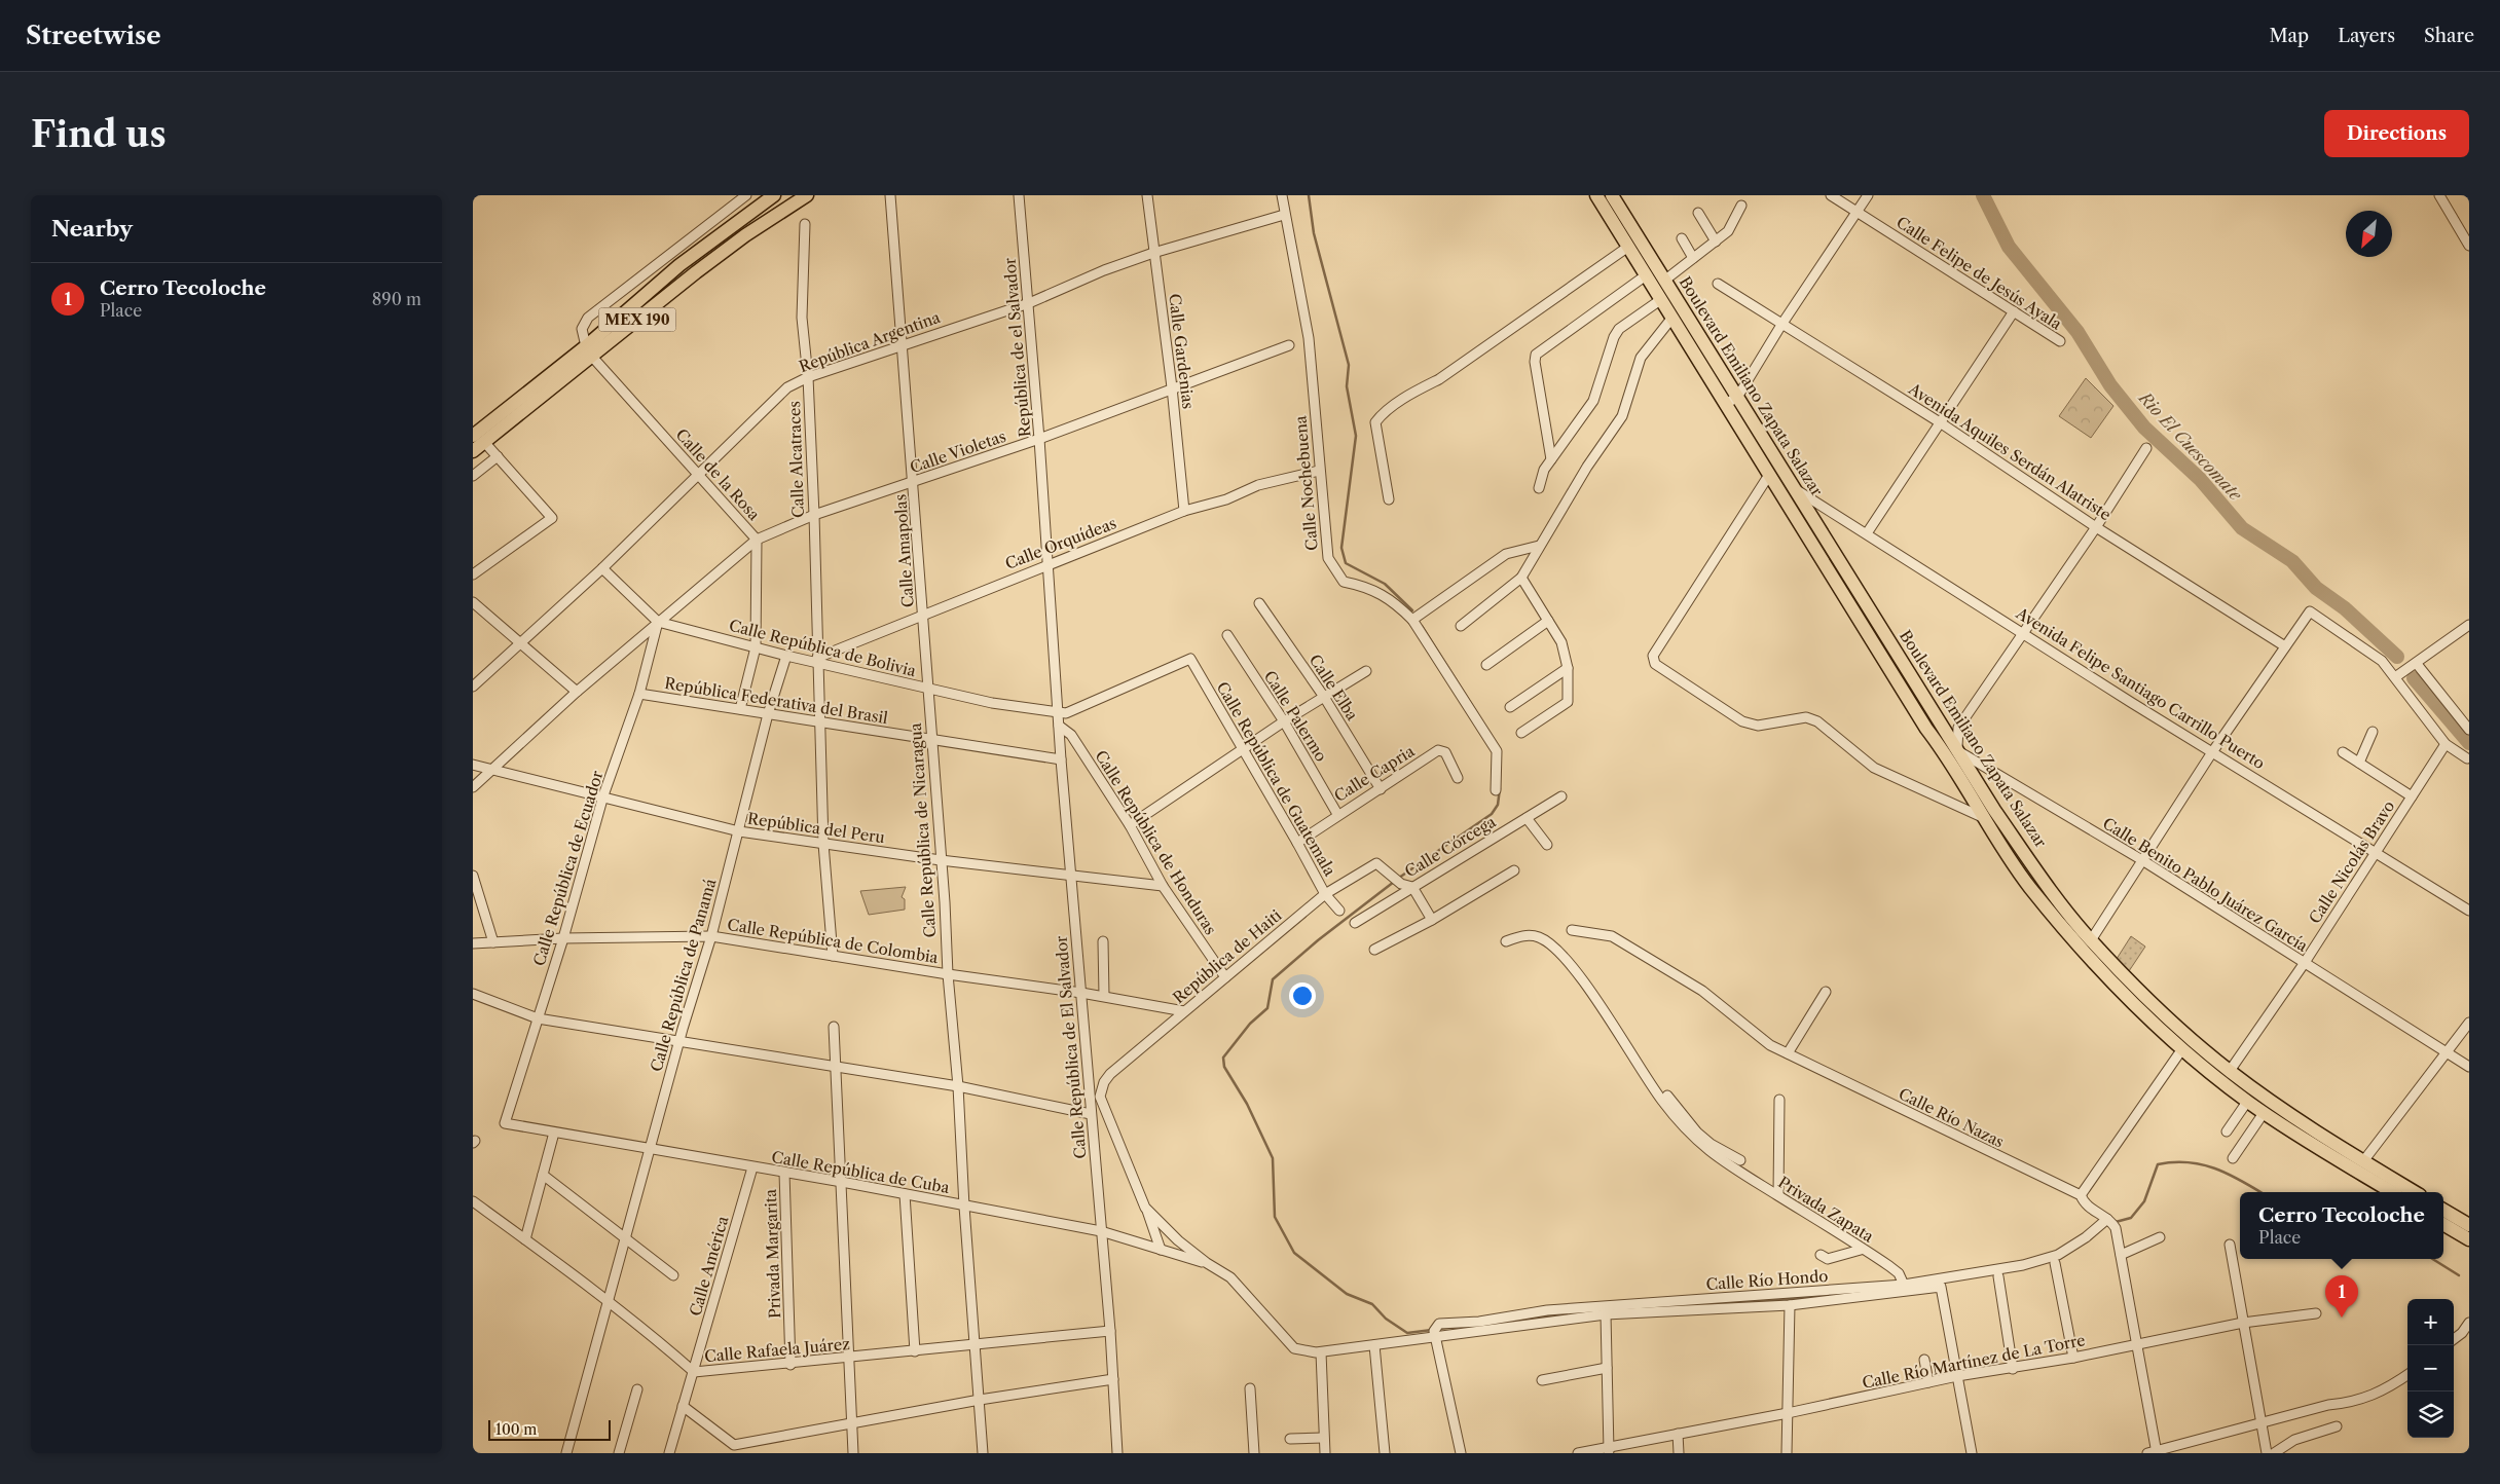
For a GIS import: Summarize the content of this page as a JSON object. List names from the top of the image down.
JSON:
{
  "streets": {
    "main road": ["MEX 190", "Boulevard Emiliano Zapata Salazar"],
    "street": [
      "Calle Felipe de Jesús Ayala",
      "República Argentina",
      "República de el Salvador",
      "Calle Gardenias",
      "Calle Violetas",
      "Avenida Aquiles Serdán Alatriste",
      "Calle Alcatraces",
      "Calle de la Rosa",
      "Calle Nochebuena",
      "Calle Orquídeas",
      "Calle Amapolas",
      "Calle República de Bolivia",
      "Calle Elba",
      "Avenida Felipe Santiago Carrillo Puerto",
      "República Federativa del Brasil",
      "Calle Palermo",
      "Calle Capria",
      "Calle República de Guatemala",
      "República del Peru",
      "Calle República de Nicaragua",
      "Calle República de Honduras",
      "Calle Córcega",
      "Calle Nicolás Bravo",
      "Calle República de Ecuador",
      "Calle Benito Pablo Juárez García",
      "Calle República de Colombia",
      "República de Haiti",
      "Calle República de Panamá",
      "Calle República de El Salvador",
      "Calle Río Nazas",
      "Calle República de Cuba",
      "Privada Zapata",
      "Privada Margarita",
      "Calle América",
      "Calle Río Hondo",
      "Calle Rafaela Juárez",
      "Calle Río Martínez de La Torre"
    ]
  },
  "crossings": [
    ["MEX 190", "Calle de la Rosa"],
    ["República Argentina", "República de el Salvador"],
    ["República Argentina", "Calle Gardenias"],
    ["República Argentina", "Calle Alcatraces"],
    ["República Argentina", "Calle de la Rosa"],
    ["República Argentina", "Calle Nochebuena"],
    ["República Argentina", "Calle Amapolas"],
    ["República Argentina", "Calle República de Bolivia"],
    ["República de el Salvador", "Calle Violetas"],
    ["República de el Salvador", "Calle Orquídeas"],
    ["República de el Salvador", "Calle República de Bolivia"],
    ["República de el Salvador", "Calle República de Guatemala"],
    ["República de el Salvador", "Calle República de El Salvador"],
    ["Calle Gardenias", "Calle Violetas"],
    ["Calle Gardenias", "Calle Orquídeas"],
    ["Boulevard Emiliano Zapata Salazar", "Avenida Felipe Santiago Carrillo Puerto"],
    ["Boulevard Emiliano Zapata Salazar", "Calle Nicolás Bravo"],
    ["Boulevard Emiliano Zapata Salazar", "Calle Benito Pablo Juárez García"],
    ["Calle Violetas", "Calle Alcatraces"],
    ["Calle Violetas", "Calle de la Rosa"],
    ["Calle Violetas", "Calle Amapolas"],
    ["Calle Violetas", "Calle República de Bolivia"],
    ["Calle Violetas", "República del Peru"],
    ["Calle Violetas", "Calle República de Ecuador"],
    ["Calle Alcatraces", "Calle Orquídeas"],
    ["Calle Alcatraces", "Calle República de Bolivia"],
    ["Calle Alcatraces", "República Federativa del Brasil"],
    ["Calle Alcatraces", "República del Peru"],
    ["Calle Alcatraces", "Calle República de Colombia"],
    ["Calle de la Rosa", "Calle República de Bolivia"],
    ["Calle de la Rosa", "República Federativa del Brasil"],
    ["Calle Nochebuena", "Calle Orquídeas"],
    ["Calle Orquídeas", "Calle Amapolas"],
    ["Calle Orquídeas", "Calle República de Bolivia"],
    ["Calle Amapolas", "Calle República de Bolivia"],
    ["Calle Amapolas", "Calle República de Nicaragua"],
    ["Calle República de Bolivia", "Calle República de Guatemala"],
    ["Calle República de Bolivia", "Calle República de Nicaragua"],
    ["Calle República de Bolivia", "Calle República de Ecuador"],
    ["Calle República de Bolivia", "Calle República de Panamá"],
    ["Calle República de Bolivia", "Calle República de El Salvador"],
    ["Calle Elba", "Calle Capria"],
    ["Avenida Felipe Santiago Carrillo Puerto", "Calle Nicolás Bravo"],
    ["República Federativa del Brasil", "Calle República de Nicaragua"],
    ["República Federativa del Brasil", "Calle República de Ecuador"],
    ["República Federativa del Brasil", "Calle República de Panamá"],
    ["República Federativa del Brasil", "Calle República de El Salvador"],
    ["Calle Palermo", "Calle Capria"],
    ["Calle Capria", "Calle República de Guatemala"],
    ["Calle República de Guatemala", "República de Haiti"],
    ["Calle República de Guatemala", "Calle República de El Salvador"],
    ["República del Peru", "Calle República de Nicaragua"],
    ["República del Peru", "Calle República de Honduras"],
    ["República del Peru", "Calle República de Ecuador"],
    ["República del Peru", "Calle República de Panamá"],
    ["República del Peru", "Calle República de El Salvador"],
    ["Calle República de Nicaragua", "Calle República de Colombia"],
    ["Calle República de Nicaragua", "Calle República de Cuba"],
    ["Calle República de Nicaragua", "Calle Rafaela Juárez"],
    ["Calle República de Honduras", "República de Haiti"],
    ["Calle República de Honduras", "Calle República de El Salvador"],
    ["Calle Córcega", "República de Haiti"],
    ["Calle Nicolás Bravo", "Calle Benito Pablo Juárez García"],
    ["Calle República de Ecuador", "Calle República de Colombia"],
    ["Calle República de Ecuador", "Calle República de Cuba"],
    ["Calle República de Colombia", "República de Haiti"],
    ["Calle República de Colombia", "Calle República de Panamá"],
    ["Calle República de Colombia", "Calle República de El Salvador"],
    ["Calle República de Panamá", "Calle República de Cuba"],
    ["Calle República de Panamá", "Calle Rafaela Juárez"],
    ["Calle República de El Salvador", "Calle República de Cuba"],
    ["Calle República de El Salvador", "Calle Rafaela Juárez"],
    ["Calle República de Cuba", "Privada Margarita"],
    ["Calle República de Cuba", "Calle América"],
    ["Privada Zapata", "Calle Río Hondo"],
    ["Privada Margarita", "Calle Rafaela Juárez"],
    ["Calle América", "Calle Rafaela Juárez"],
    ["Calle Río Hondo", "Calle Río Martínez de La Torre"]
  ],
  "water": ["Rio El Cuescomate"],
  "scale_bar": "100 m",
  "north": "bottom left",
  "page": {
    "header": "Streetwise",
    "nav": ["Map", "Layers", "Share"],
    "buttons": "Directions",
    "title": "Find us",
    "heading": "Nearby",
    "list": [
      {
        "mark": "1",
        "name": "Cerro Tecoloche",
        "note": "Place",
        "value": "890 m"
      }
    ],
    "popup": ["Cerro Tecoloche", "Place"],
    "pins": "1",
    "map_buttons": ["+", "−"],
    "scale": "100 m"
  }
}
